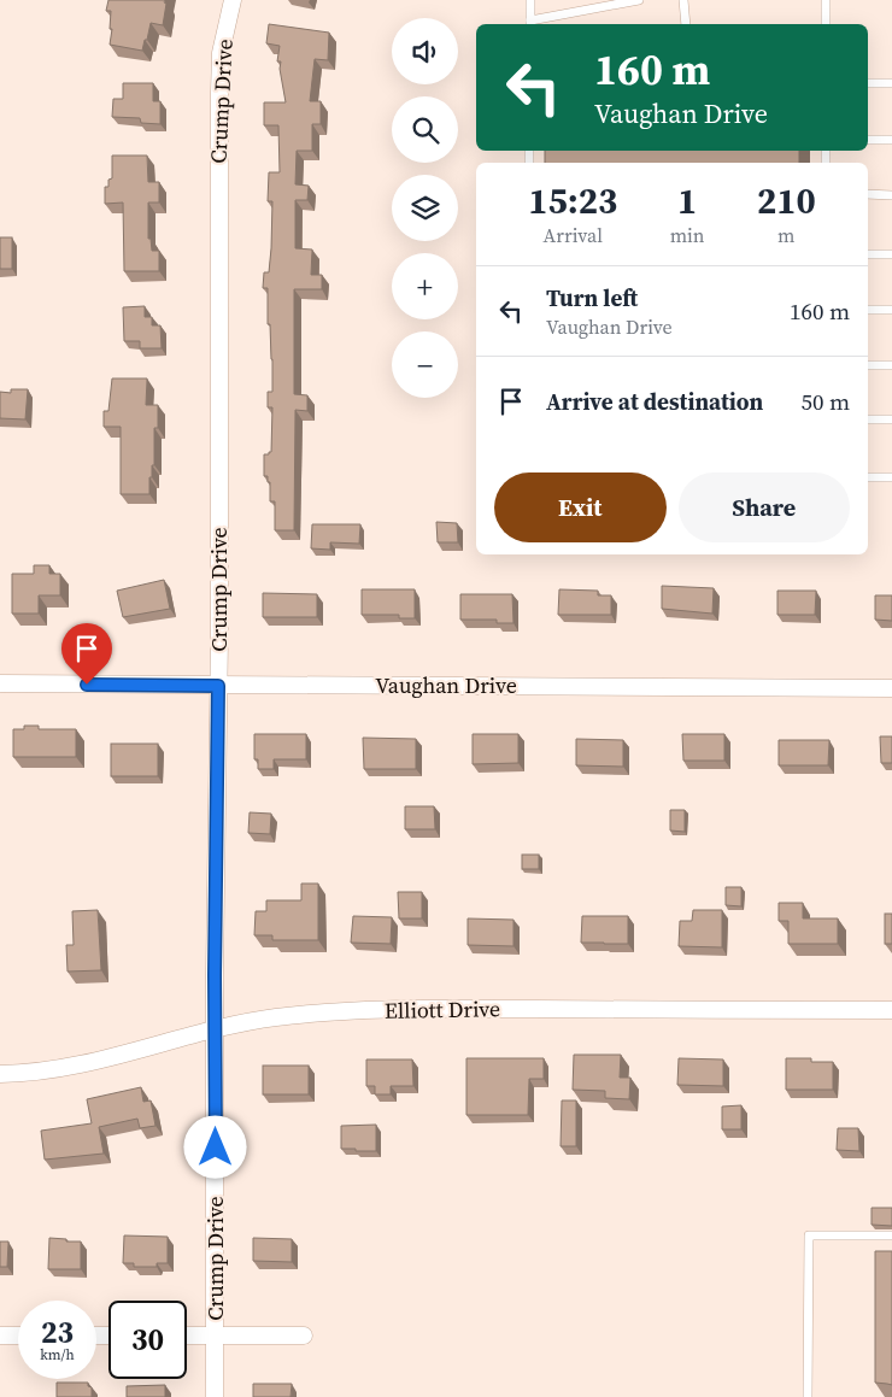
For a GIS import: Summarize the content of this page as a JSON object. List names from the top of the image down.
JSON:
{
  "streets": {
    "street": ["Crump Drive", "Vaughan Drive", "Elliott Drive"]
  },
  "crossings": [
    ["Crump Drive", "Vaughan Drive"],
    ["Crump Drive", "Elliott Drive"]
  ],
  "page": {
    "map_buttons": ["+", "−"],
    "turn": ["160 m", "Vaughan Drive"],
    "eta": [
      "15:23",
      "Arrival",
      "1",
      "min",
      "210",
      "m"
    ],
    "list": [
      {
        "name": "Turn left",
        "note": "Vaughan Drive",
        "value": "160 m"
      },
      {
        "name": "Arrive at destination",
        "value": "50 m"
      }
    ],
    "buttons": ["Exit", "Share"],
    "speed": "23 km/h",
    "limit": "30"
  }
}
